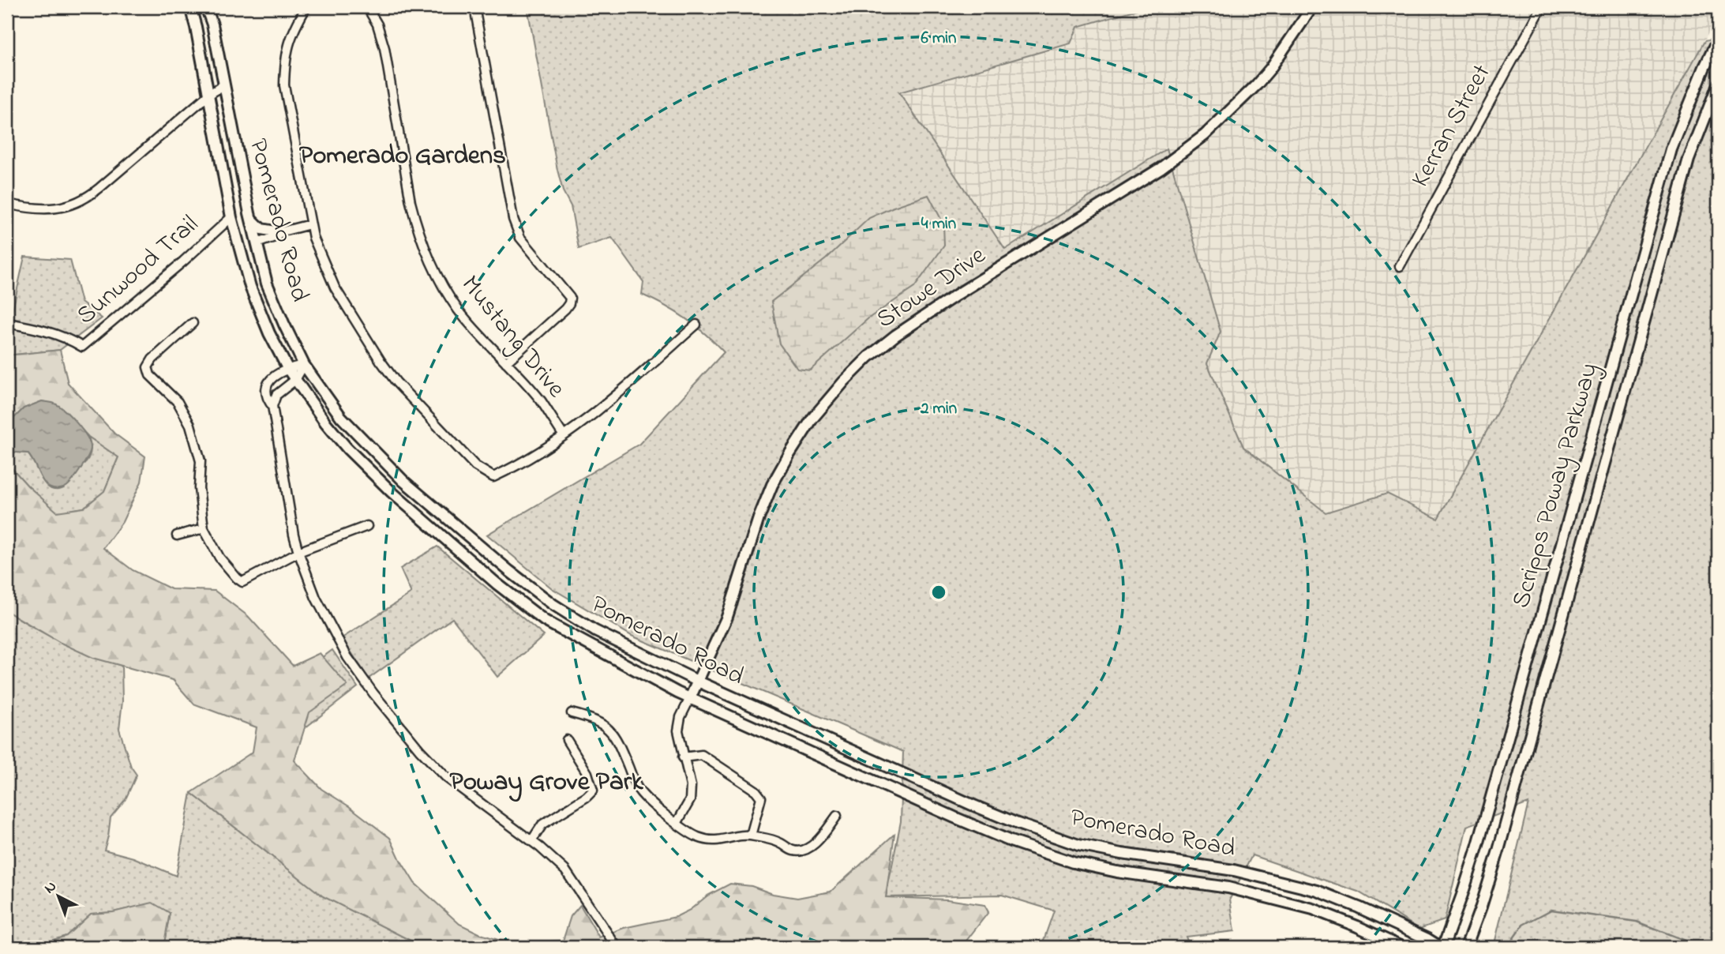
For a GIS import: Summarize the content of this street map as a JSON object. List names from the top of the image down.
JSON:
{
  "streets": {
    "main road": ["Pomerado Road", "Stowe Drive", "Scripps Poway Parkway"],
    "street": ["Kerran Street", "Sunwood Trail", "Mustang Drive"]
  },
  "crossings": [
    ["Pomerado Road", "Sunwood Trail"],
    ["Pomerado Road", "Stowe Drive"],
    ["Pomerado Road", "Scripps Poway Parkway"]
  ],
  "districts": ["Pomerado Gardens", "Poway Grove Park"],
  "north": "top left",
  "rings": ["6 min", "4 min", "2 min"]
}
